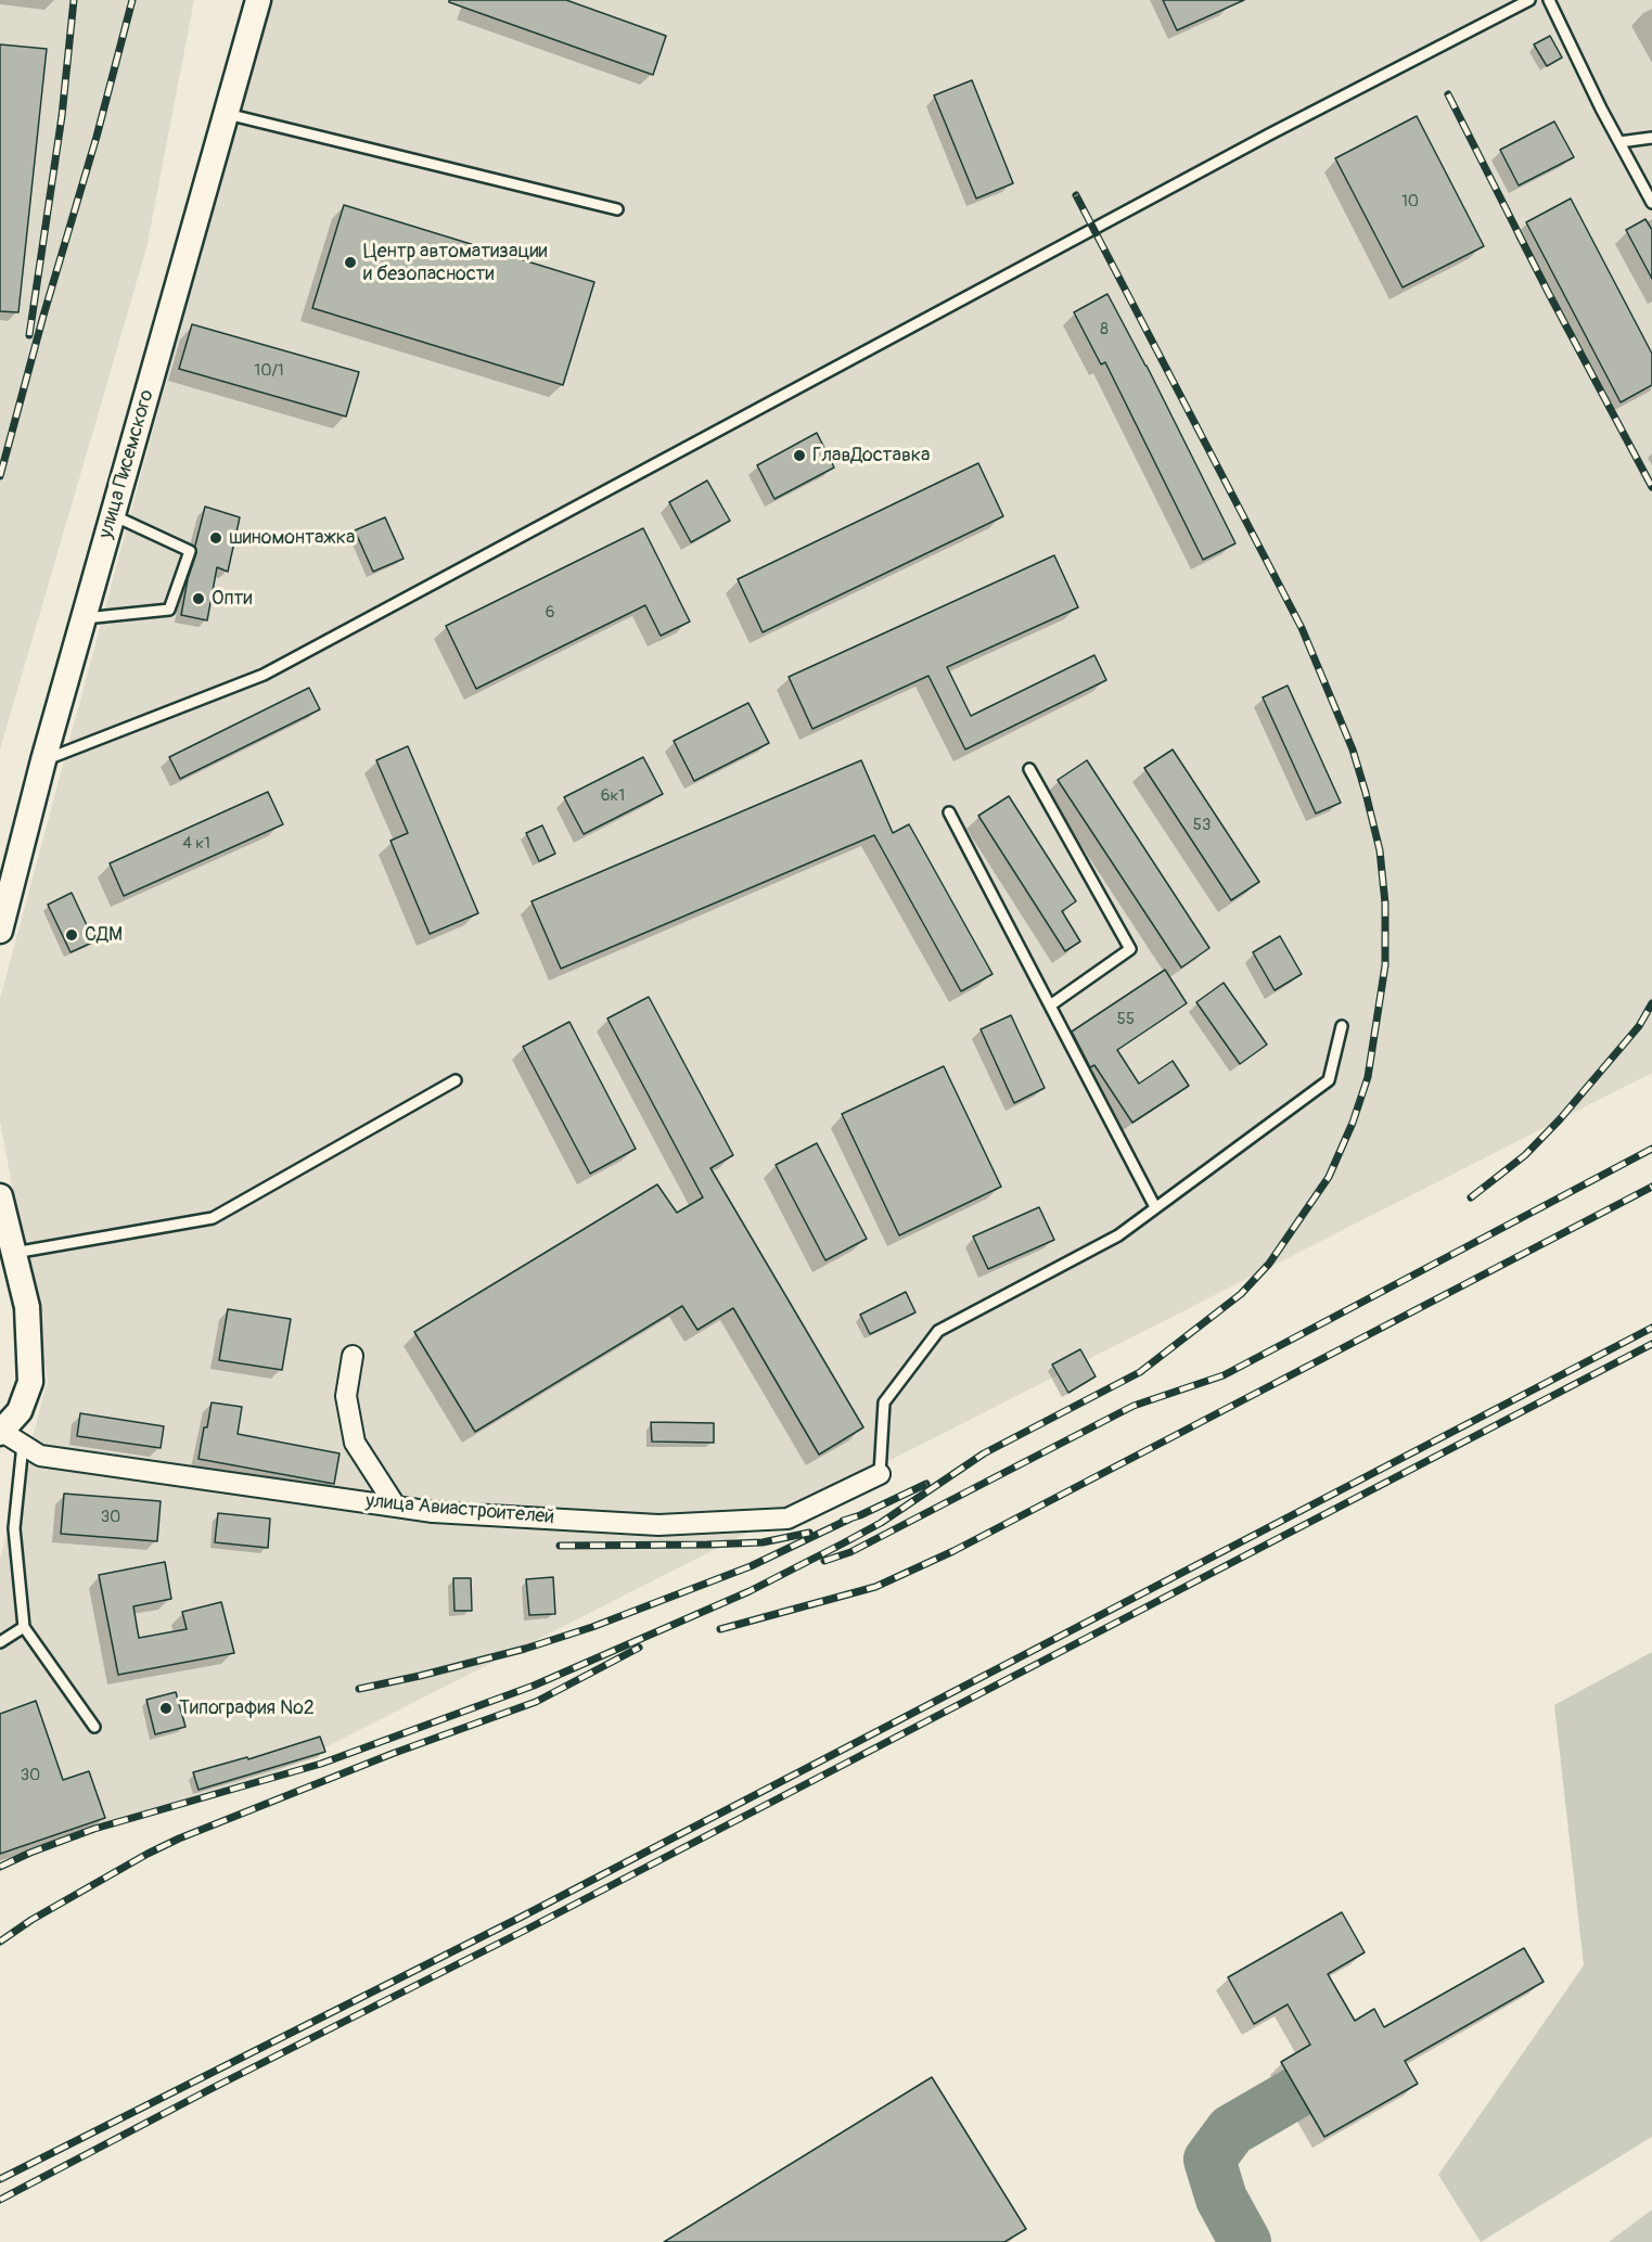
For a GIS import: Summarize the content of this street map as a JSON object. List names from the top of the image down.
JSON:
{
  "streets": {
    "street": ["улица Писемского", "улица Авиастроителей"]
  },
  "places": [
    "Центр автоматизации и безопасности",
    "ГлавДоставка",
    "шиномонтажка",
    "Опти",
    "СДМ",
    "Типография №2"
  ],
  "house_numbers": [
    "10",
    "8",
    "10/1",
    "6",
    "6к1",
    "53",
    "4 к1",
    "55",
    "30",
    "30"
  ]
}
